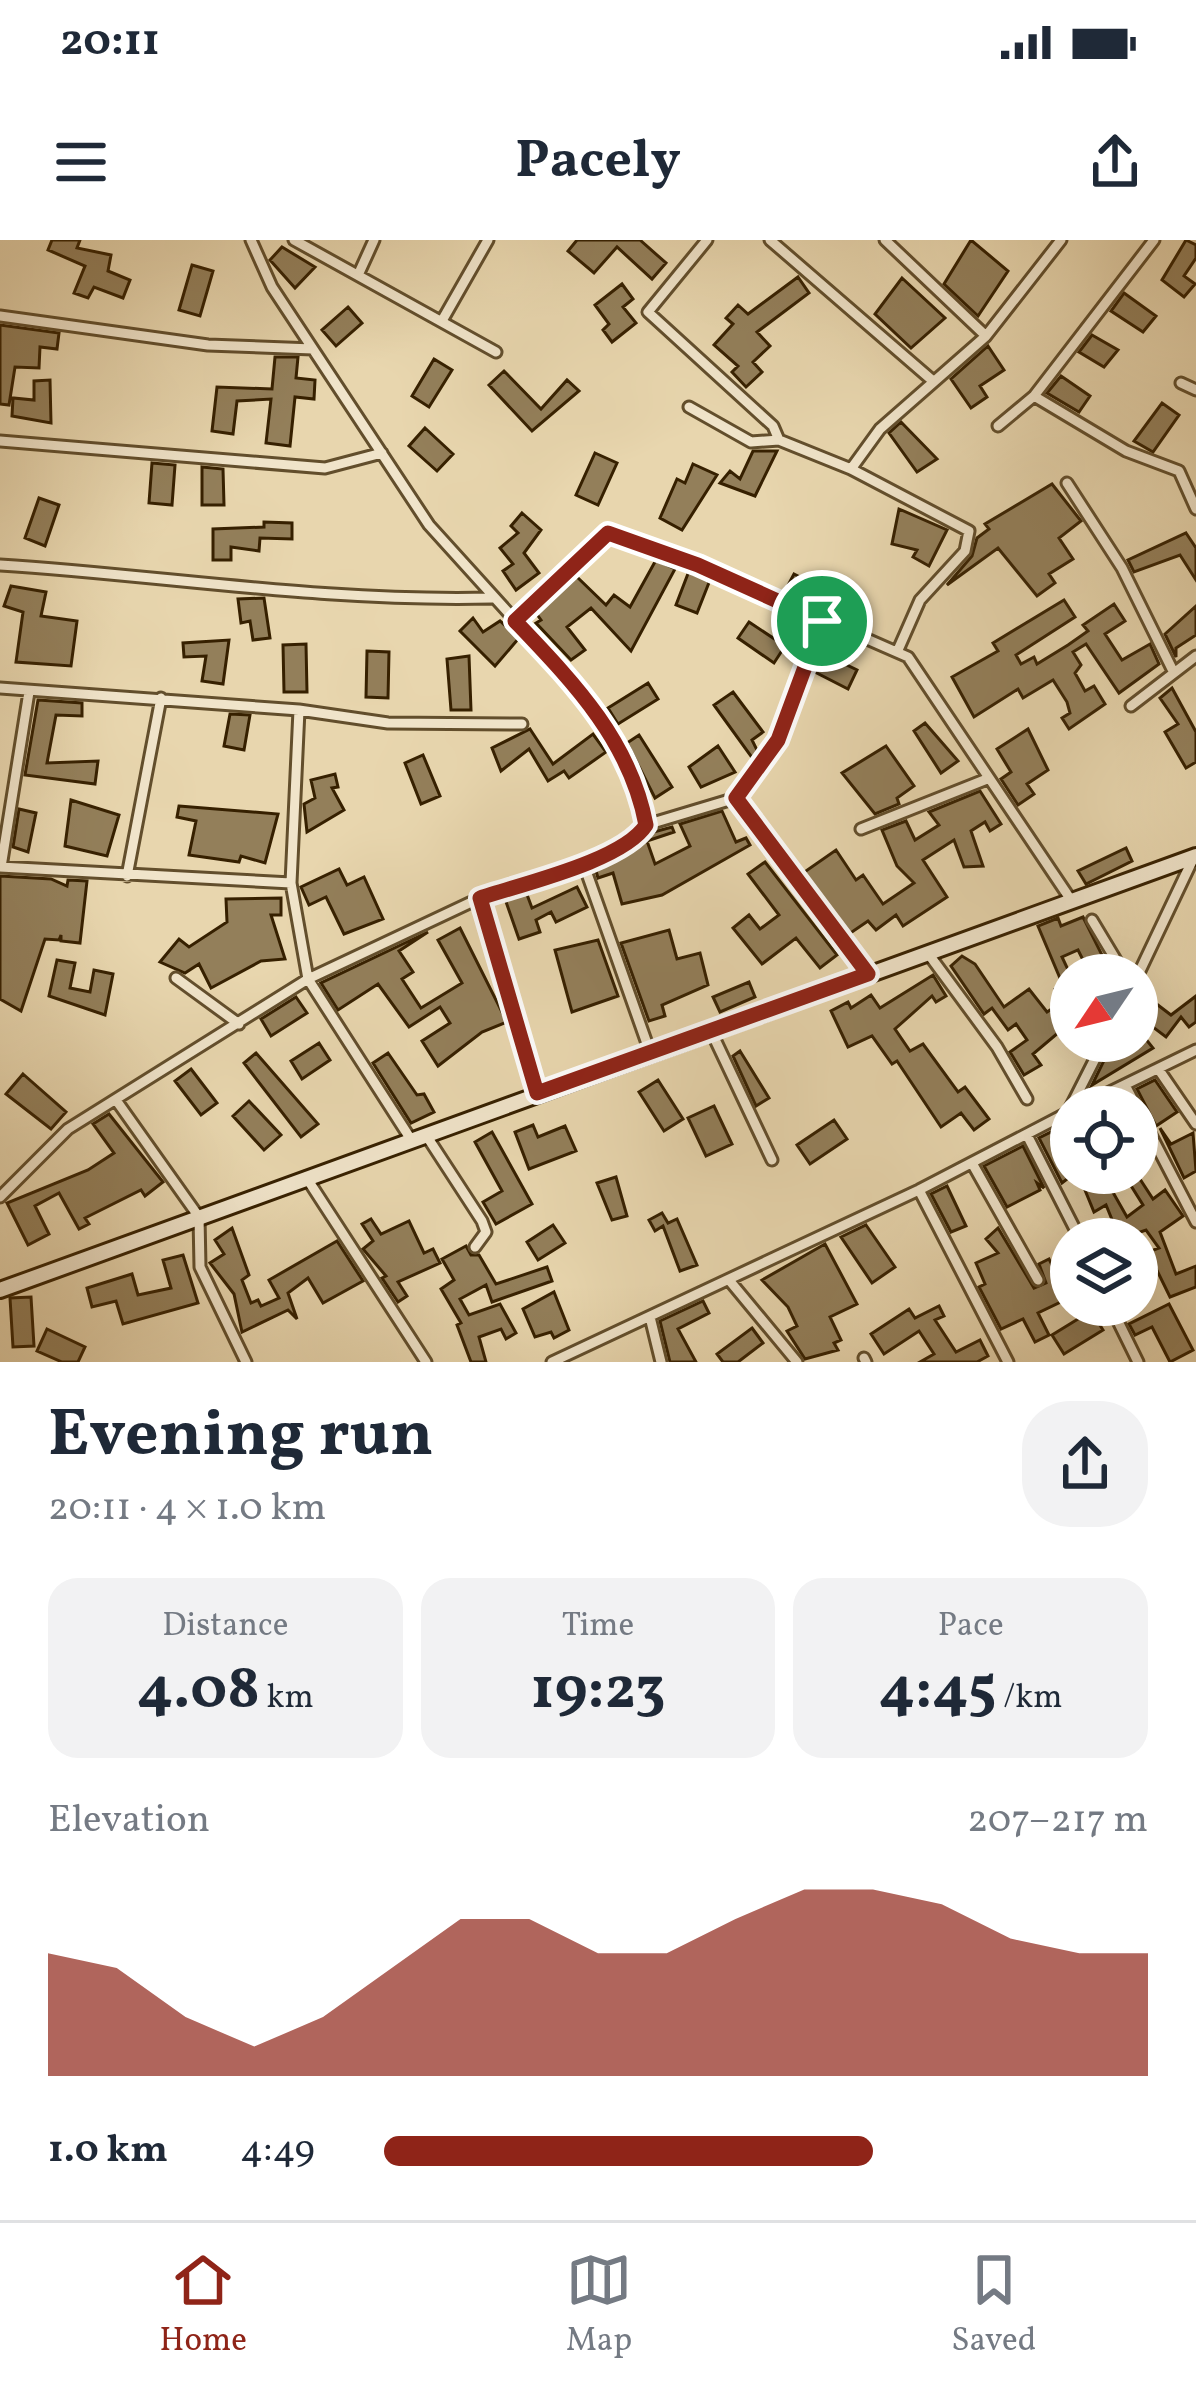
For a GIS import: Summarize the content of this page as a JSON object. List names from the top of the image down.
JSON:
{
  "north": "bottom left",
  "page": {
    "status": "20:11",
    "header": "Pacely",
    "heading": ["Evening run", "20:11 · 4 × 1.0 km"],
    "stats": [
      ["Distance", "4.08 km"],
      ["Time", "19:23"],
      ["Pace", "4:45 /km"]
    ],
    "chart": ["Elevation", "207–217 m"],
    "list": [
      {
        "name": "1.0 km",
        "note": "4:49"
      }
    ],
    "tabs": ["Home", "Map", "Saved"]
  }
}
